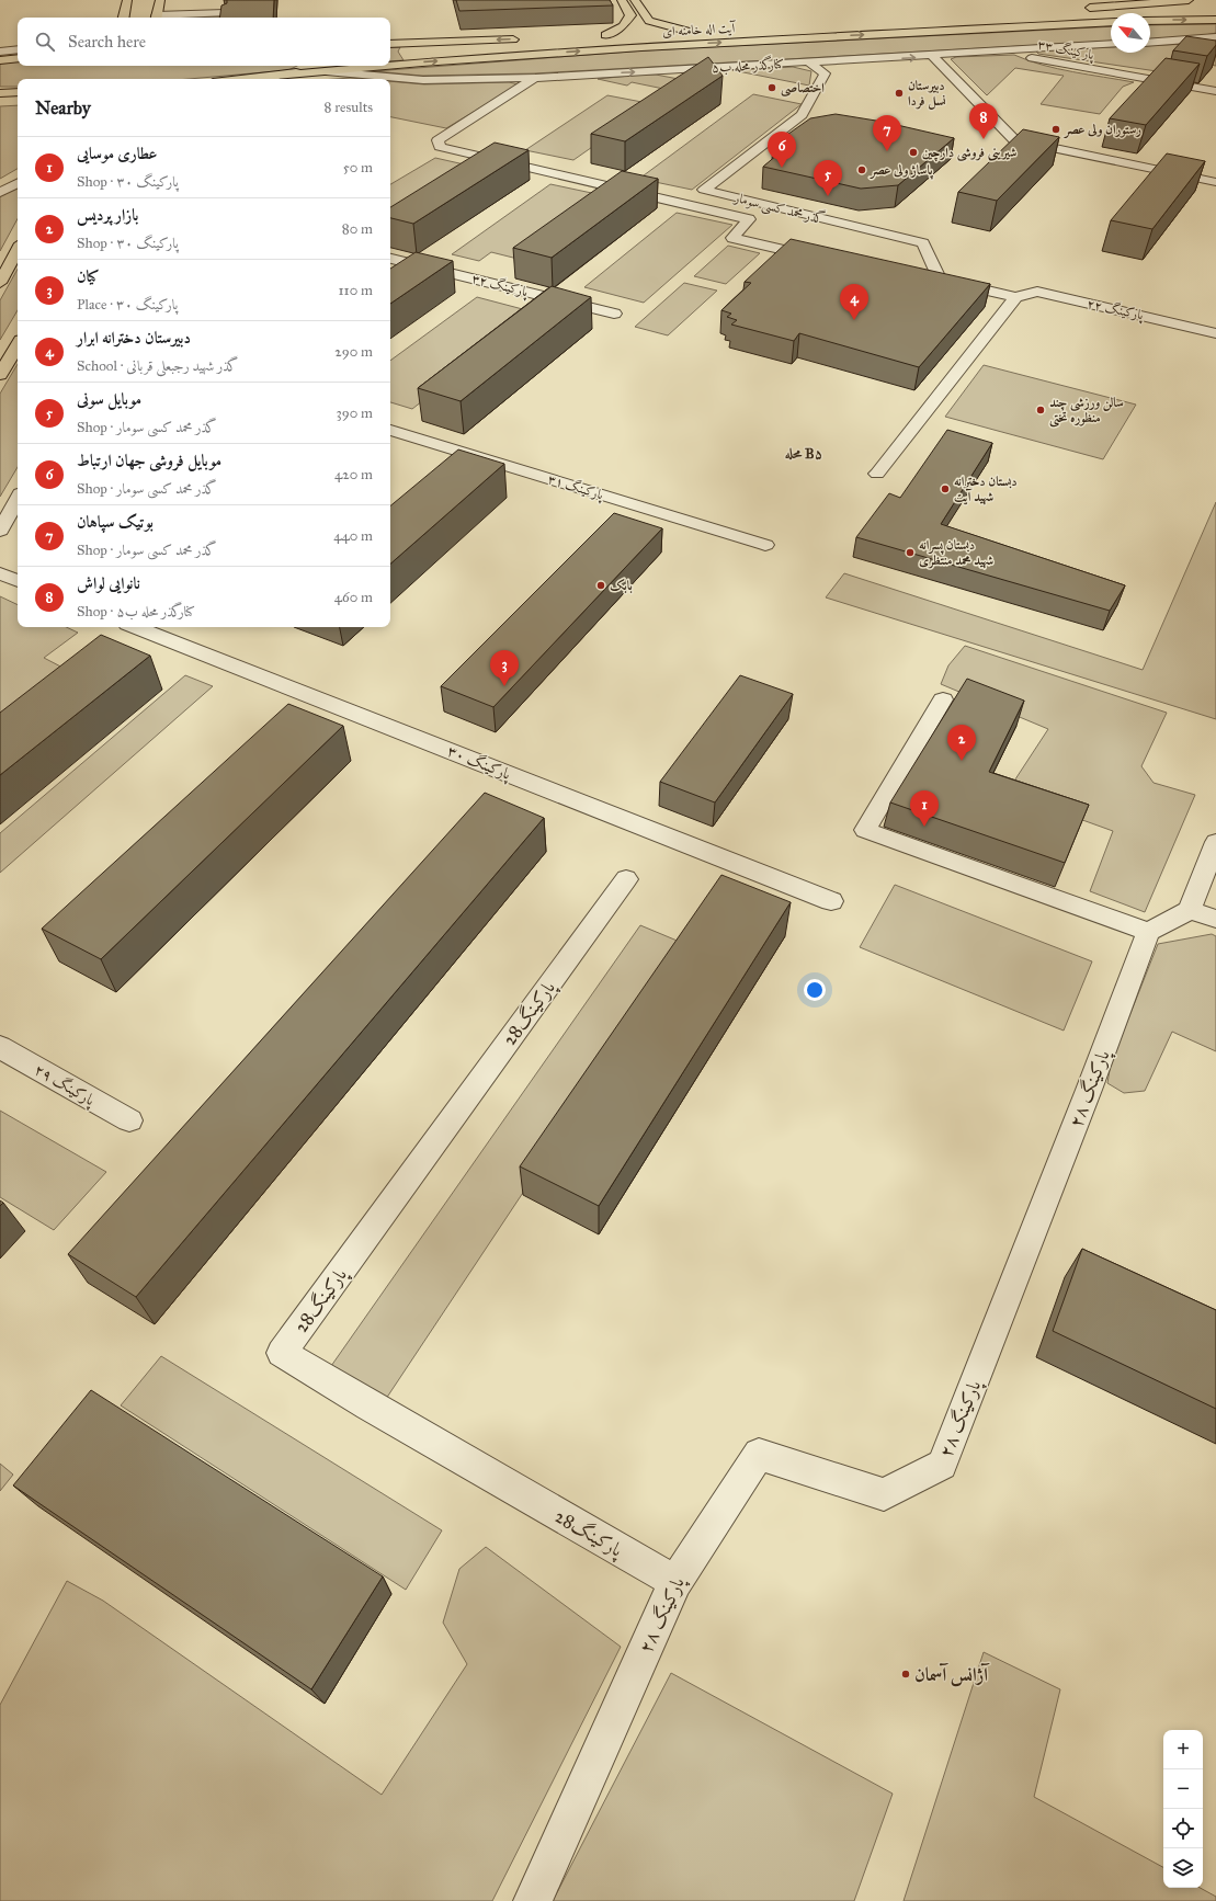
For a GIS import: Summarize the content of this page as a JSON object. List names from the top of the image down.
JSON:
{
  "streets": {
    "main road": ["آیت اله خامنه ای"],
    "street": [
      "پارکینگ ۳۳",
      "کنارگذر محله ب۵",
      "گذر محمد کسی سومار",
      "پارکینگ ۳۲",
      "پارکینگ ۲۲",
      "پارکینگ ۳۱",
      "پارکینگ ۳۰",
      "پارکینگ28",
      "پارکینگ ۲۹",
      "پارکینگ ۲۸"
    ]
  },
  "crossings": [
    ["آیت اله خامنه ای", "کنارگذر محله ب۵"],
    ["پارکینگ ۳۳", "کنارگذر محله ب۵"],
    ["کنارگذر محله ب۵", "گذر محمد کسی سومار"],
    ["گذر محمد کسی سومار", "پارکینگ ۲۲"],
    ["پارکینگ28", "پارکینگ ۲۸"]
  ],
  "one_way": ["آیت اله خامنه ای", "کنارگذر محله ب۵"],
  "districts": ["محله B۵"],
  "places": [
    "اختصاصی",
    "دبیرستان نسل فردا",
    "رستوران ولی عصر",
    "شیرینی فروشی دارچین",
    "پاساژ ولی عصر",
    "سالن ورزشی چند منظوره تختی",
    "دبستان دخترانه شهید آیت",
    "دبستان پسرانه شهید محمد منتظری",
    "بابک",
    "آژانس آسمان"
  ],
  "north": "top left",
  "page": {
    "search": "Search here",
    "heading": ["Nearby", "8 results"],
    "pins": [
      "8",
      "7",
      "6",
      "5",
      "4",
      "3",
      "2",
      "1"
    ],
    "list": [
      {
        "mark": "1",
        "name": "عطاری موسایی",
        "note": "Shop · پارکینگ ۳۰",
        "value": "50 m"
      },
      {
        "mark": "2",
        "name": "بازار پردیس",
        "note": "Shop · پارکینگ ۳۰",
        "value": "80 m"
      },
      {
        "mark": "3",
        "name": "کیان",
        "note": "Place · پارکینگ ۳۰",
        "value": "110 m"
      },
      {
        "mark": "4",
        "name": "دبیرستان دخترانه ابرار",
        "note": "School · گذر شهید رجبعلی قربانی",
        "value": "290 m"
      },
      {
        "mark": "5",
        "name": "موبایل سونی",
        "note": "Shop · گذر محمد کسی سومار",
        "value": "390 m"
      },
      {
        "mark": "6",
        "name": "موبایل فروشی جهان ارتباط",
        "note": "Shop · گذر محمد کسی سومار",
        "value": "420 m"
      },
      {
        "mark": "7",
        "name": "بوتیک سپاهان",
        "note": "Shop · گذر محمد کسی سومار",
        "value": "440 m"
      },
      {
        "mark": "8",
        "name": "نانوایی لواش",
        "note": "Shop · کنارگذر محله ب۵",
        "value": "460 m"
      }
    ],
    "map_buttons": ["+", "−"]
  }
}
